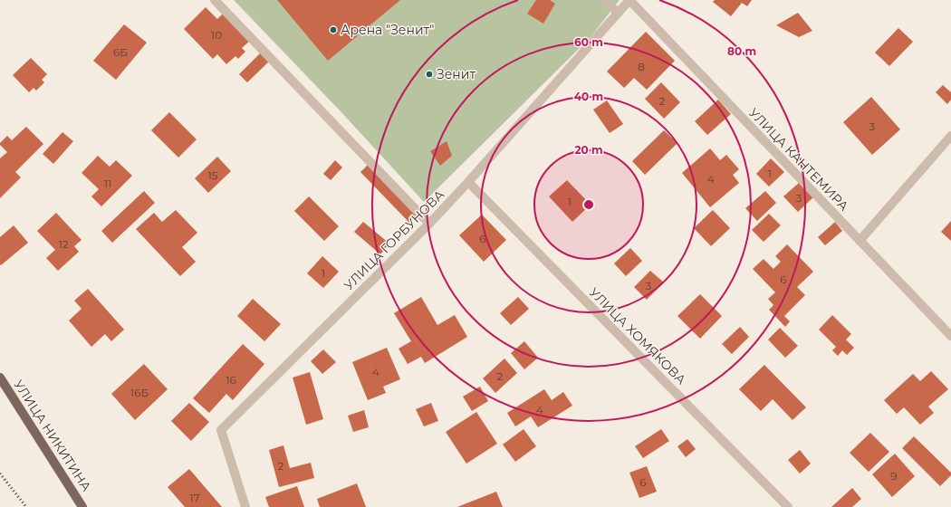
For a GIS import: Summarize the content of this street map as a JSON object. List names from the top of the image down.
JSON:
{
  "streets": {
    "main road": ["УЛИЦА НИКИТИНА"],
    "street": ["УЛИЦА КАНТЕМИРА", "УЛИЦА ГОРБУНОВА", "УЛИЦА ХОМЯКОВА"]
  },
  "crossings": [
    ["УЛИЦА КАНТЕМИРА", "УЛИЦА ГОРБУНОВА"],
    ["УЛИЦА ГОРБУНОВА", "УЛИЦА ХОМЯКОВА"]
  ],
  "places": ["Арена \"Зенит\"", "Зенит"],
  "house_numbers": [
    "10",
    "6Б",
    "8",
    "2",
    "3",
    "1",
    "15",
    "4",
    "11",
    "3",
    "1",
    "6",
    "12",
    "1",
    "6",
    "3",
    "4",
    "2",
    "16",
    "16Б",
    "4",
    "2",
    "9",
    "6",
    "17"
  ],
  "rings": [
    "60 m",
    "80 m",
    "40 m",
    "20 m"
  ]
}
